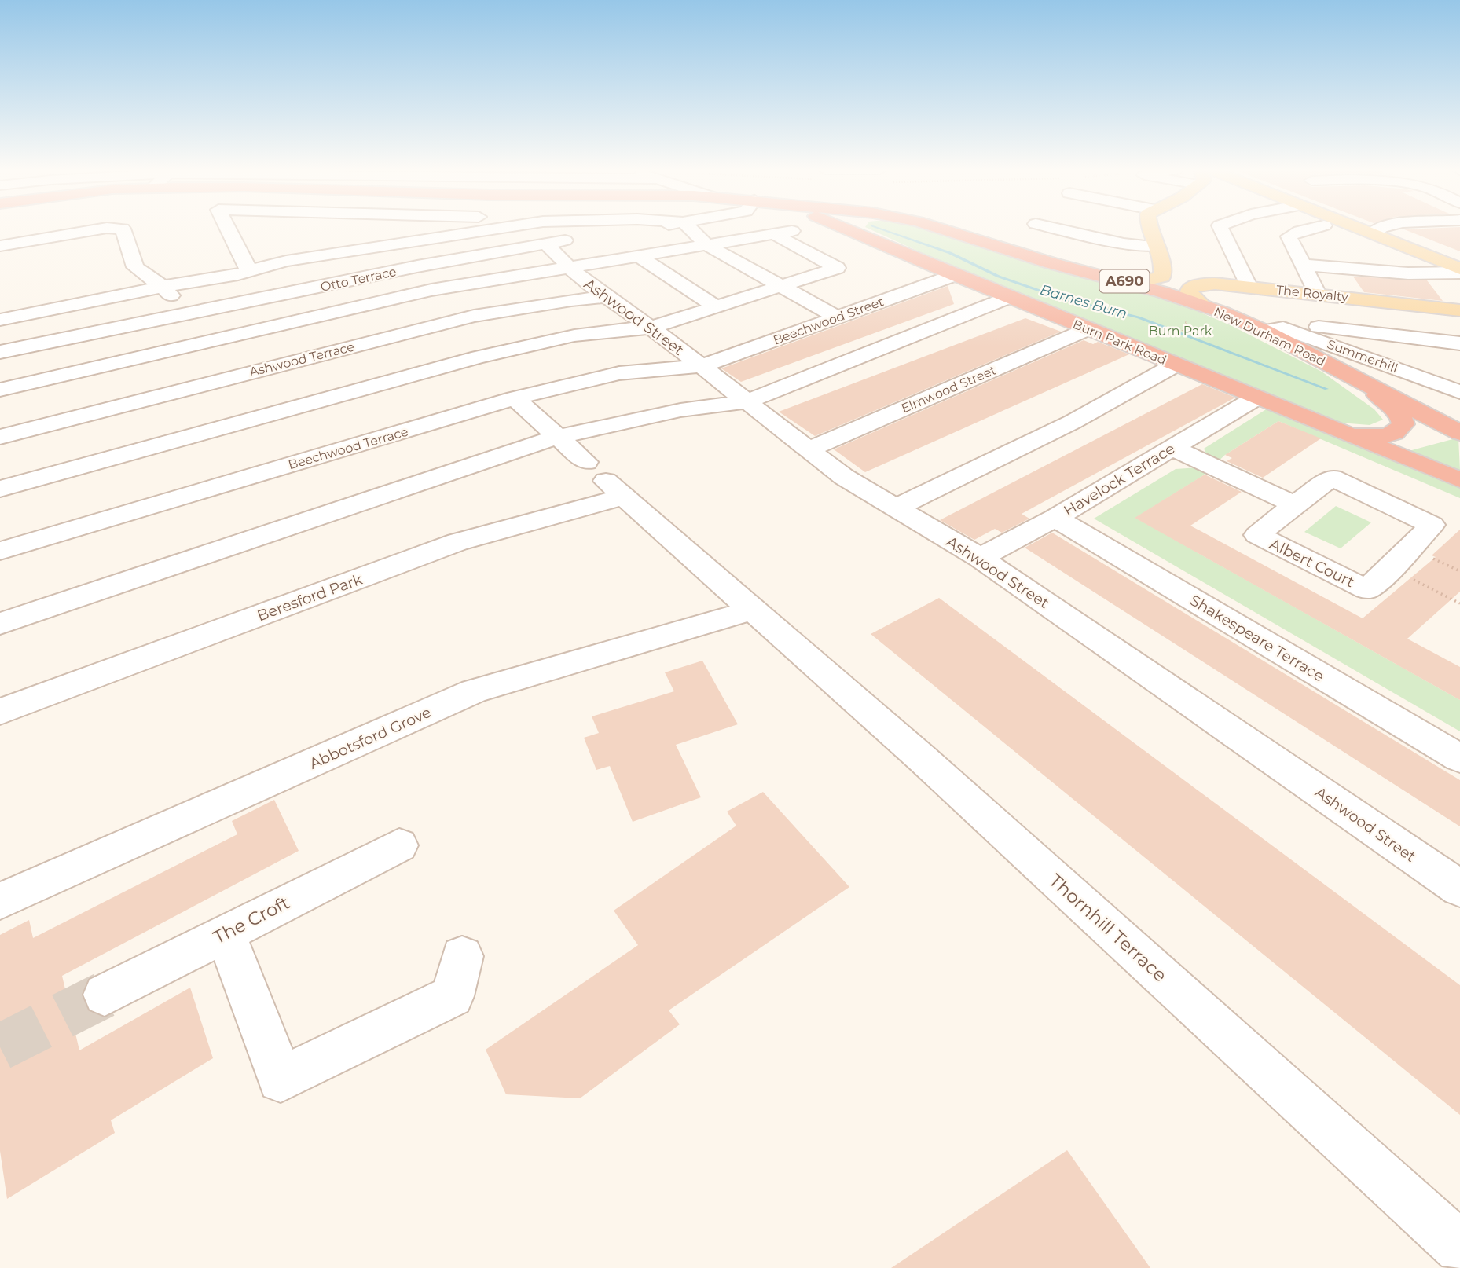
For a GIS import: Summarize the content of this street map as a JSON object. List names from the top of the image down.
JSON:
{
  "streets": {
    "highway": ["A690", "New Durham Road", "Burn Park Road"],
    "main road": ["The Royalty"],
    "street": [
      "Otto Terrace",
      "Ashwood Street",
      "Beechwood Street",
      "Summerhill",
      "Ashwood Terrace",
      "Elmwood Street",
      "Beechwood Terrace",
      "Havelock Terrace",
      "Albert Court",
      "Beresford Park",
      "Shakespeare Terrace",
      "Abbotsford Grove",
      "The Croft",
      "Thornhill Terrace"
    ]
  },
  "crossings": [
    ["Otto Terrace", "Ashwood Street"],
    ["A690", "New Durham Road"],
    ["A690", "Burn Park Road"],
    ["The Royalty", "New Durham Road"],
    ["Ashwood Street", "Beechwood Street"],
    ["Ashwood Street", "Ashwood Terrace"],
    ["Ashwood Street", "Elmwood Street"],
    ["Ashwood Street", "Beechwood Terrace"],
    ["Ashwood Street", "Havelock Terrace"],
    ["Beechwood Street", "Burn Park Road"],
    ["Beechwood Street", "Beechwood Terrace"],
    ["New Durham Road", "Summerhill"],
    ["Burn Park Road", "Elmwood Street"],
    ["Burn Park Road", "Havelock Terrace"],
    ["Havelock Terrace", "Shakespeare Terrace"],
    ["Beresford Park", "Thornhill Terrace"],
    ["Abbotsford Grove", "Thornhill Terrace"]
  ],
  "water": ["Barnes Burn"],
  "parks": ["Burn Park"]
}
